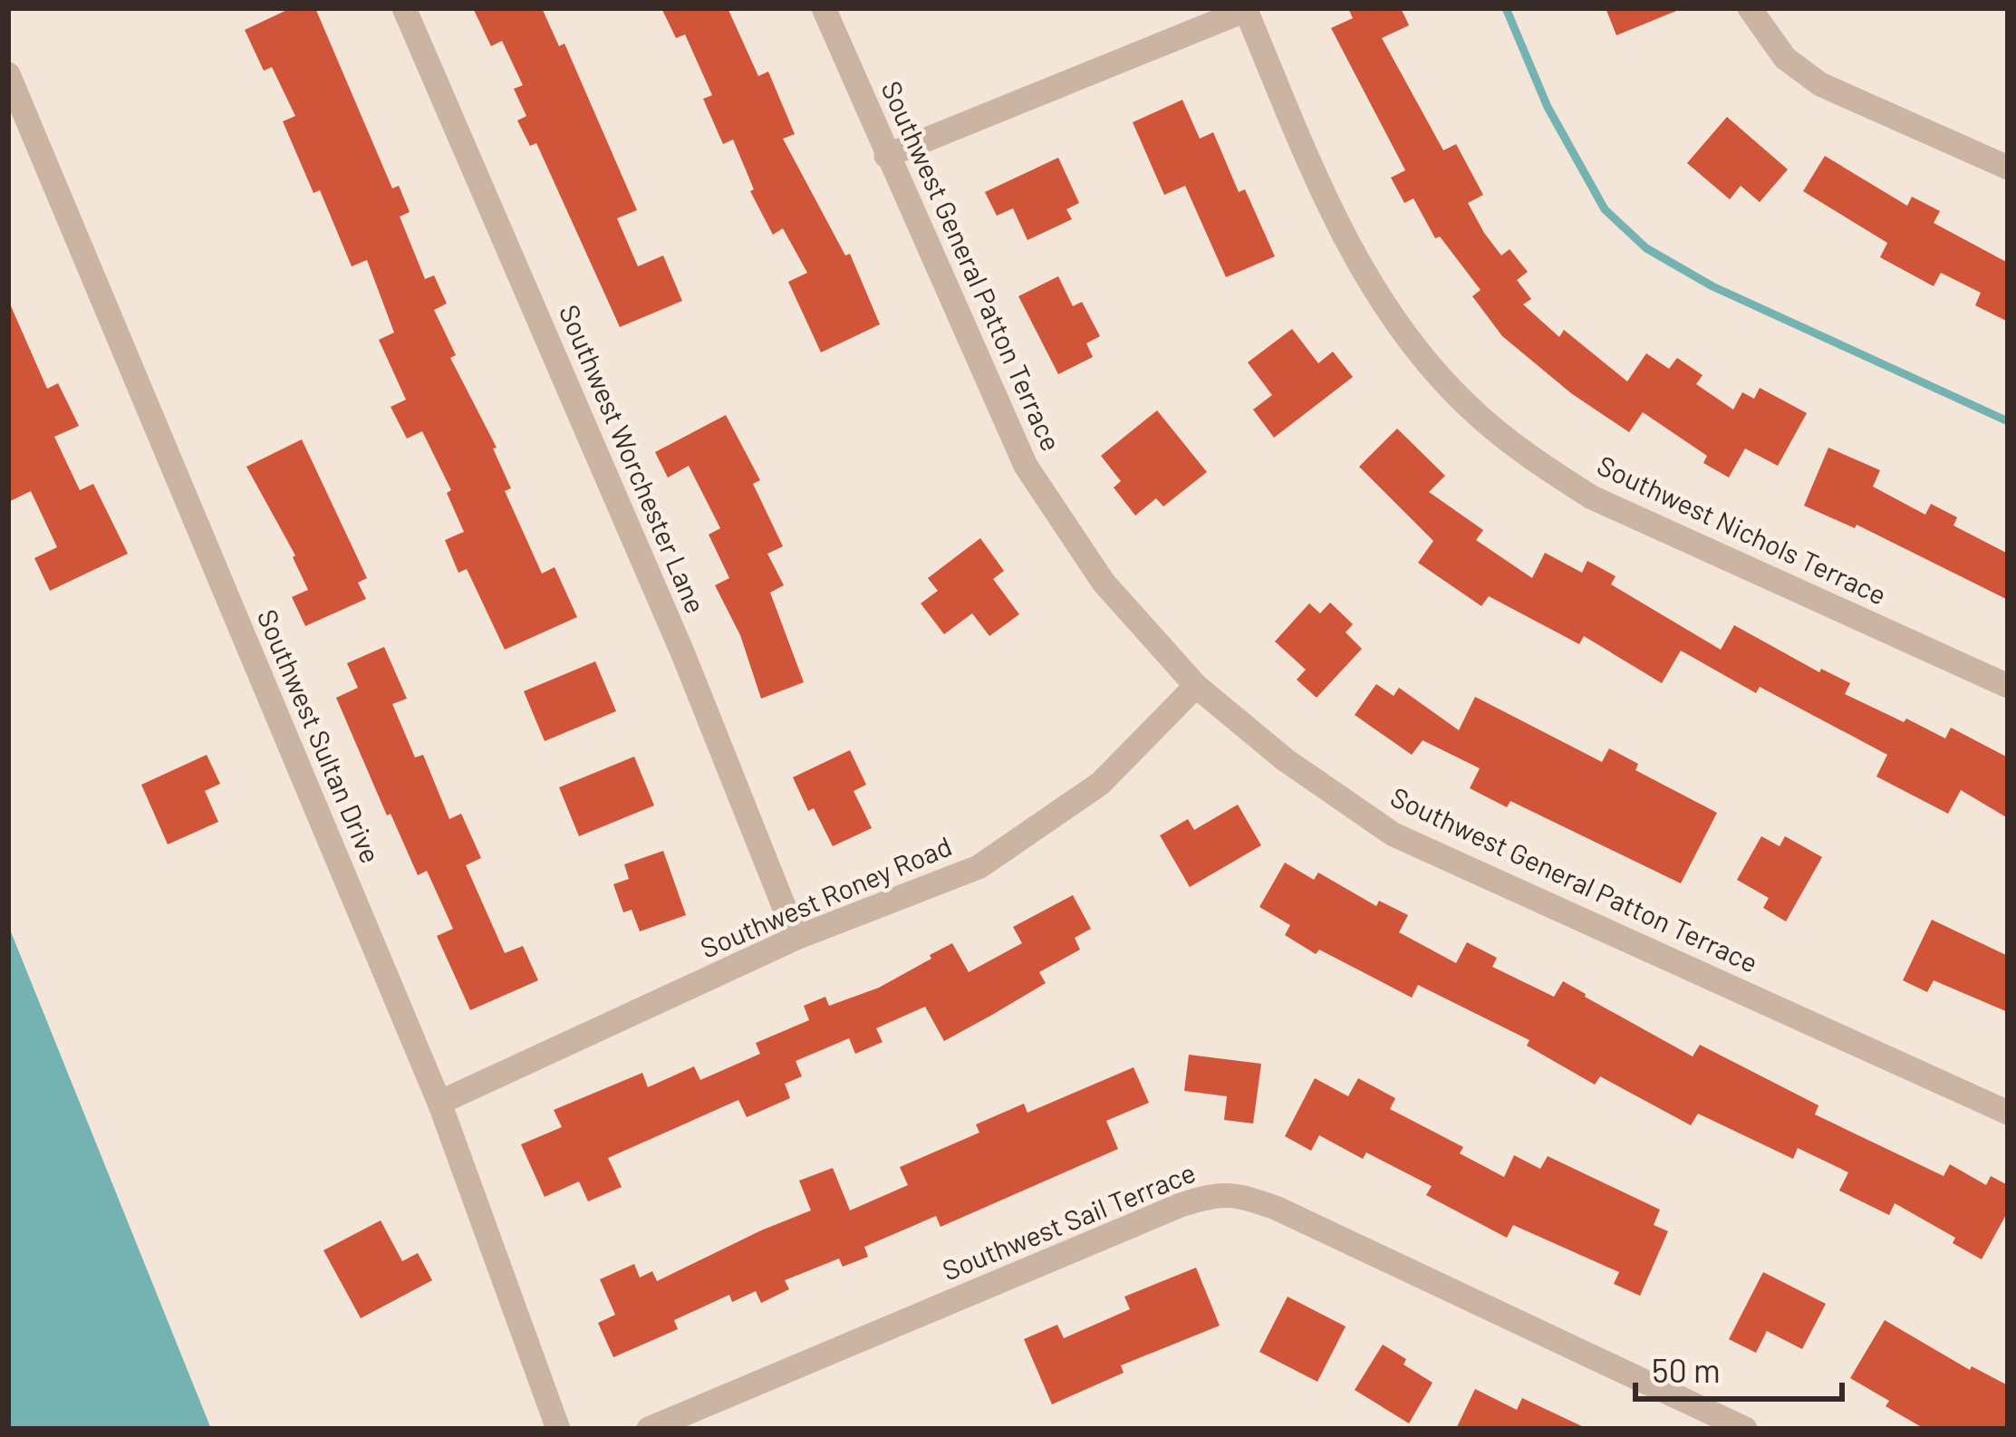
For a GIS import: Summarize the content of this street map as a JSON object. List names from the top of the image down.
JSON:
{
  "streets": {
    "street": [
      "Southwest General Patton Terrace",
      "Southwest Worchester Lane",
      "Southwest Nichols Terrace",
      "Southwest Sultan Drive",
      "Southwest Roney Road",
      "Southwest Sail Terrace"
    ]
  },
  "crossings": [
    ["Southwest General Patton Terrace", "Southwest Roney Road"],
    ["Southwest Worchester Lane", "Southwest Roney Road"],
    ["Southwest Sultan Drive", "Southwest Roney Road"]
  ],
  "scale_bar": "50 m"
}
